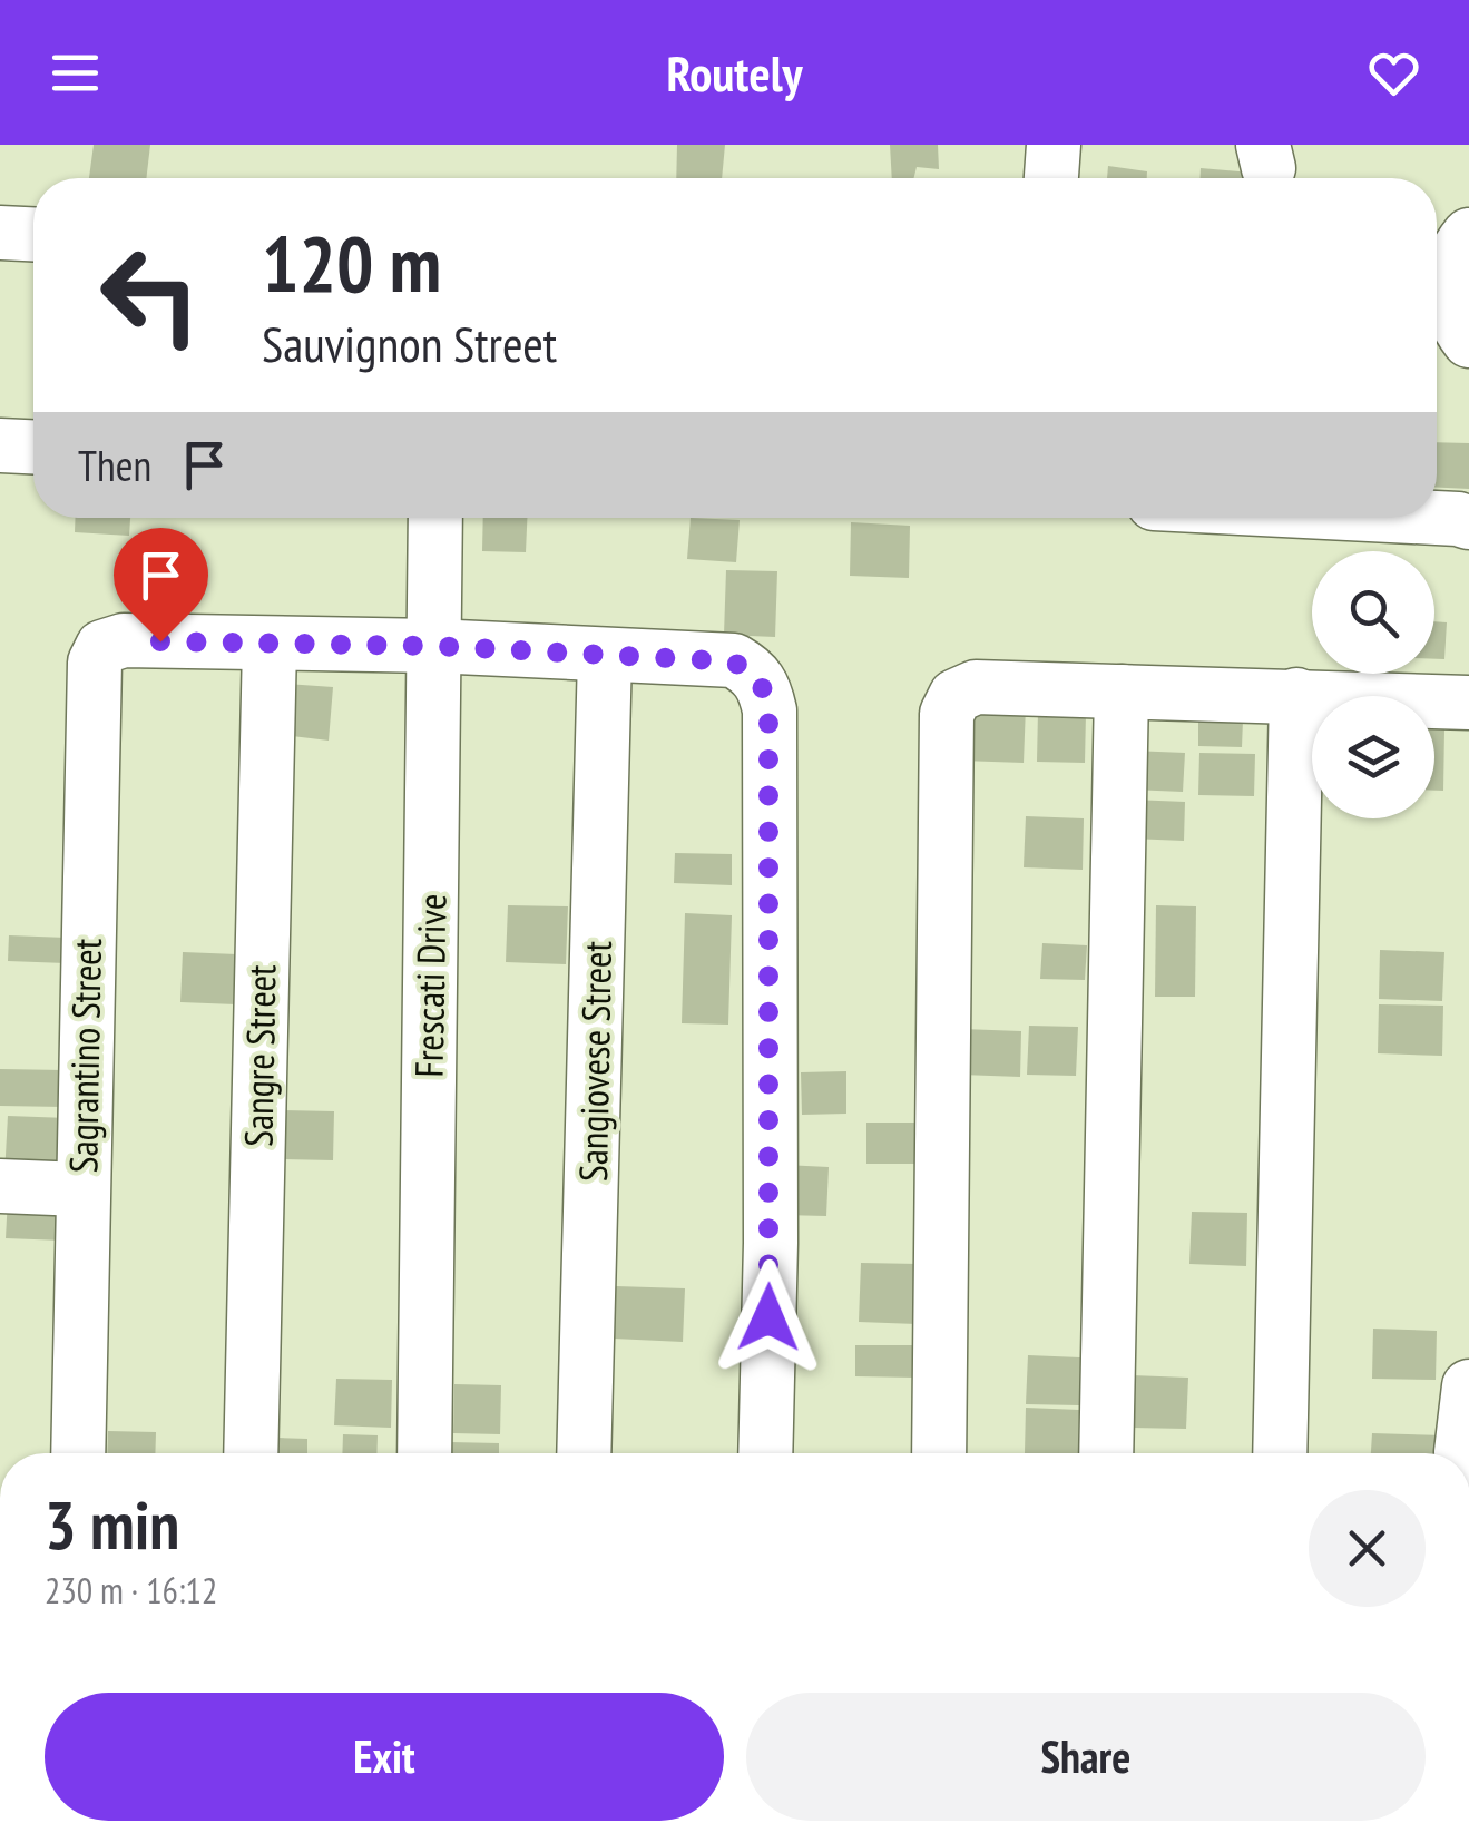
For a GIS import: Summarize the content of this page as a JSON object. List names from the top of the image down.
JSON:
{
  "streets": {
    "street": [
      "Frescati Drive",
      "Sagrantino Street",
      "Sangre Street",
      "Sangiovese Street"
    ]
  },
  "crossings": [
    ["Sagrantino Street", "Sangre Street"]
  ],
  "page": {
    "header": "Routely",
    "turn": ["120 m", "Sauvignon Street"],
    "then": "Then",
    "heading": ["3 min", "230 m · 16:12"],
    "buttons": ["Exit", "Share"]
  }
}
